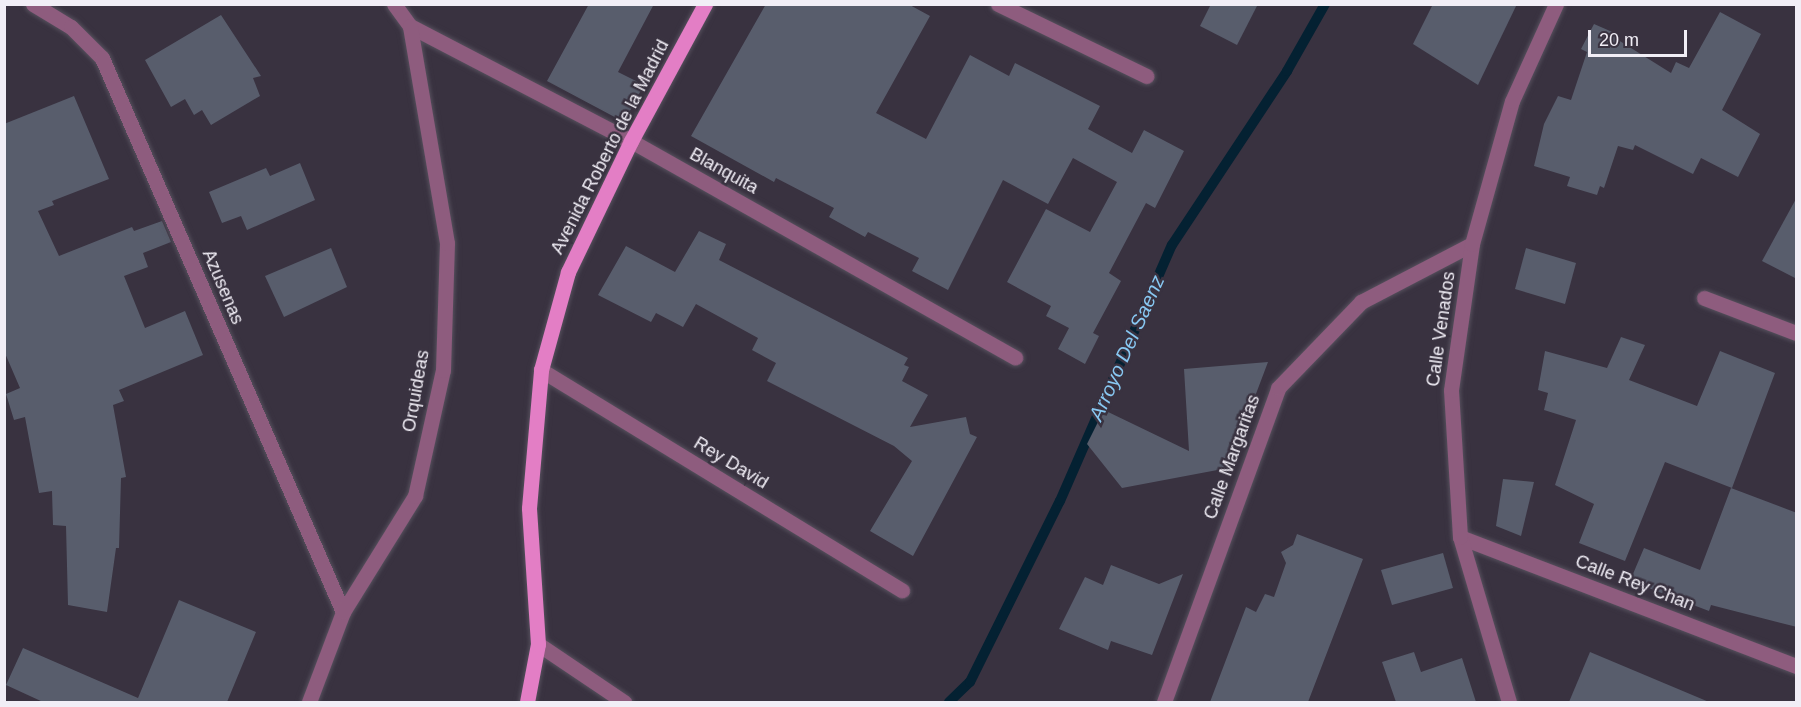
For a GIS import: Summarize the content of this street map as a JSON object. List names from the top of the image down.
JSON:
{
  "streets": {
    "main road": ["Avenida Roberto de la Madrid"],
    "street": [
      "Blanquita",
      "Azusenas",
      "Calle Venados",
      "Orquideas",
      "Calle Margaritas",
      "Rey David",
      "Calle Rey Chan"
    ]
  },
  "crossings": [
    ["Avenida Roberto de la Madrid", "Blanquita"],
    ["Avenida Roberto de la Madrid", "Rey David"],
    ["Blanquita", "Orquideas"],
    ["Azusenas", "Orquideas"],
    ["Calle Venados", "Calle Margaritas"],
    ["Calle Venados", "Calle Rey Chan"]
  ],
  "water": ["Arroyo Del Saenz"],
  "scale_bar": "20 m"
}
